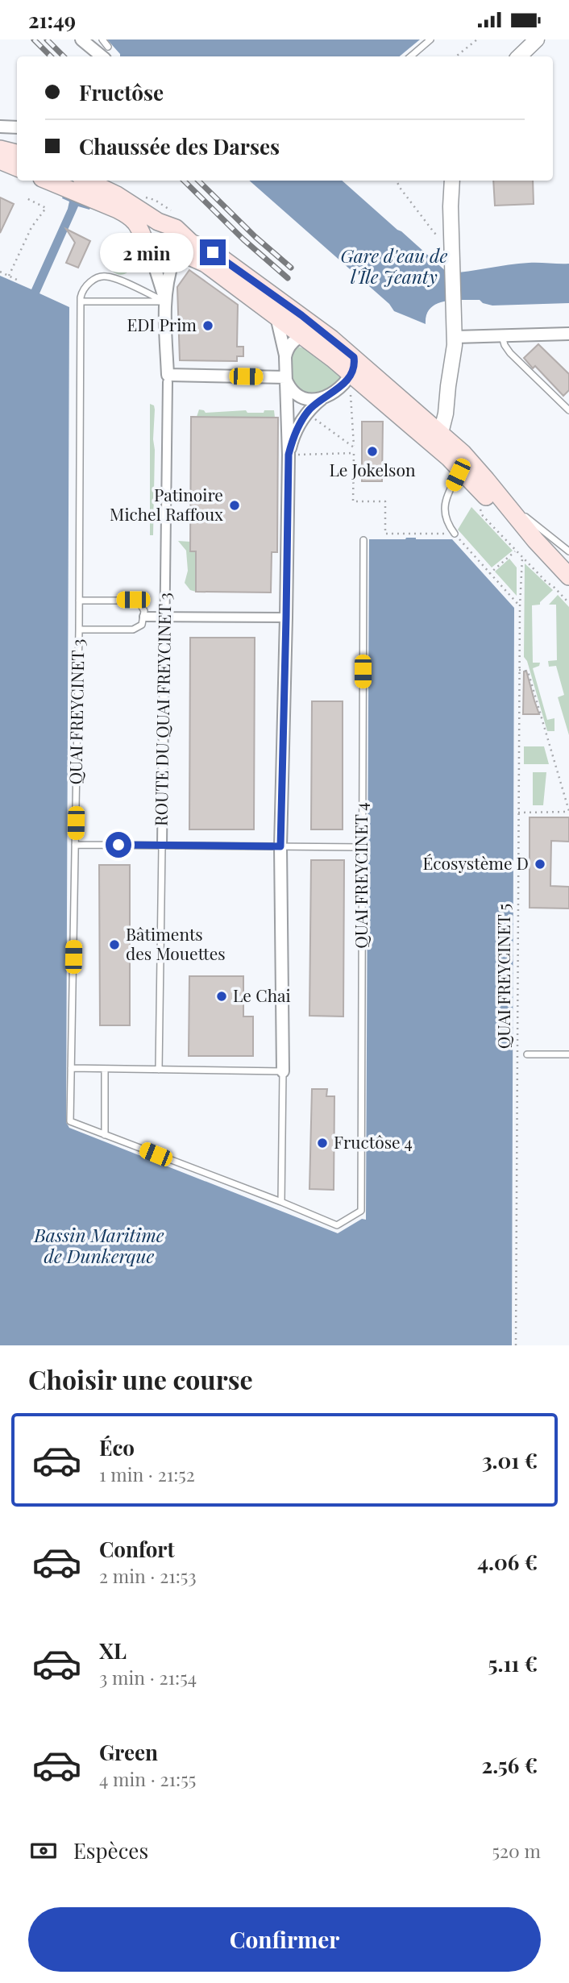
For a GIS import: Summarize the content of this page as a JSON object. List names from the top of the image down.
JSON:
{
  "streets": {
    "street": ["ROUTE DU QUAI FREYCINET 3"],
    "lane": ["QUAI FREYCINET 3", "QUAI FREYCINET 4"],
    "path": ["QUAI FREYCINET 5"]
  },
  "water": ["Gare d'eau de l'Île Jeanty", "Bassin Maritime de Dunkerque"],
  "places": [
    "EDI Prim",
    "Le Jokelson",
    "Patinoire Michel Raffoux",
    "Écosystème D",
    "Bâtiments des Mouettes",
    "Le Chai",
    "Fructôse 4"
  ],
  "page": {
    "status": "21:49",
    "banner": ["Fructôse", "Chaussée des Darses"],
    "bubble": "2 min",
    "heading": "Choisir une course",
    "list": [
      {
        "name": "Éco",
        "note": "1 min · 21:52",
        "value": "3.01 €"
      },
      {
        "name": "Confort",
        "note": "2 min · 21:53",
        "value": "4.06 €"
      },
      {
        "name": "XL",
        "note": "3 min · 21:54",
        "value": "5.11 €"
      },
      {
        "name": "Green",
        "note": "4 min · 21:55",
        "value": "2.56 €"
      }
    ],
    "pay": ["Espèces", "520 m"],
    "buttons": "Confirmer"
  }
}
